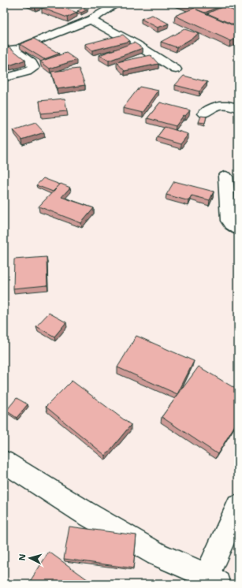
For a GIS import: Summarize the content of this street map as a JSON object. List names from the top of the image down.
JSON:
{
  "north": "left"
}
